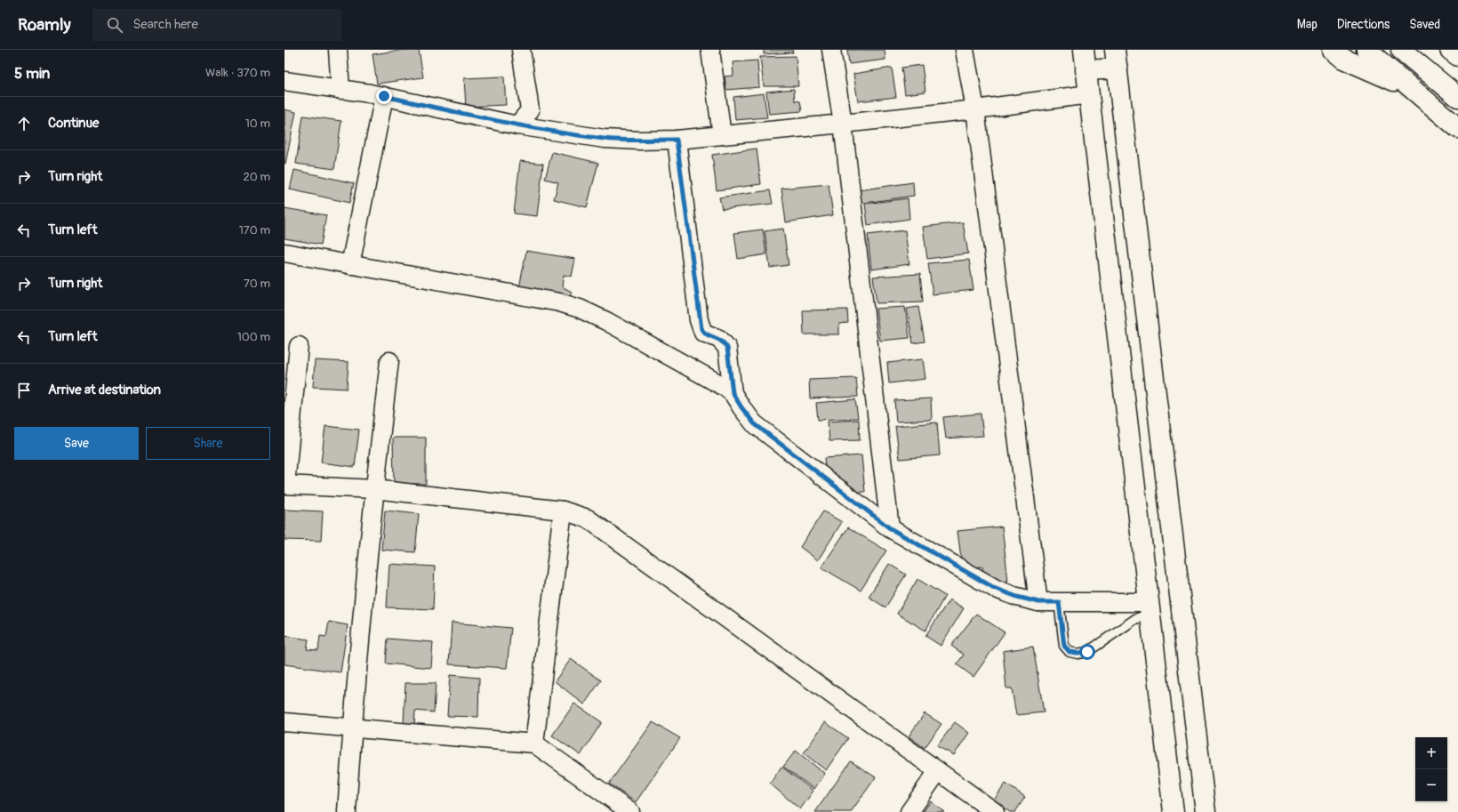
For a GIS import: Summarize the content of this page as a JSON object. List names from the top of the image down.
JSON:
{
  "page": {
    "header": "Roamly",
    "search": "Search here",
    "nav": ["Map", "Directions", "Saved"],
    "heading": ["5 min", "Walk · 370 m"],
    "list": [
      ["Continue", "10 m"],
      ["Turn right", "20 m"],
      ["Turn left", "170 m"],
      ["Turn right", "70 m"],
      ["Turn left", "100 m"],
      "Arrive at destination"
    ],
    "buttons": ["Save", "Share"],
    "map_buttons": ["+", "−"]
  }
}
